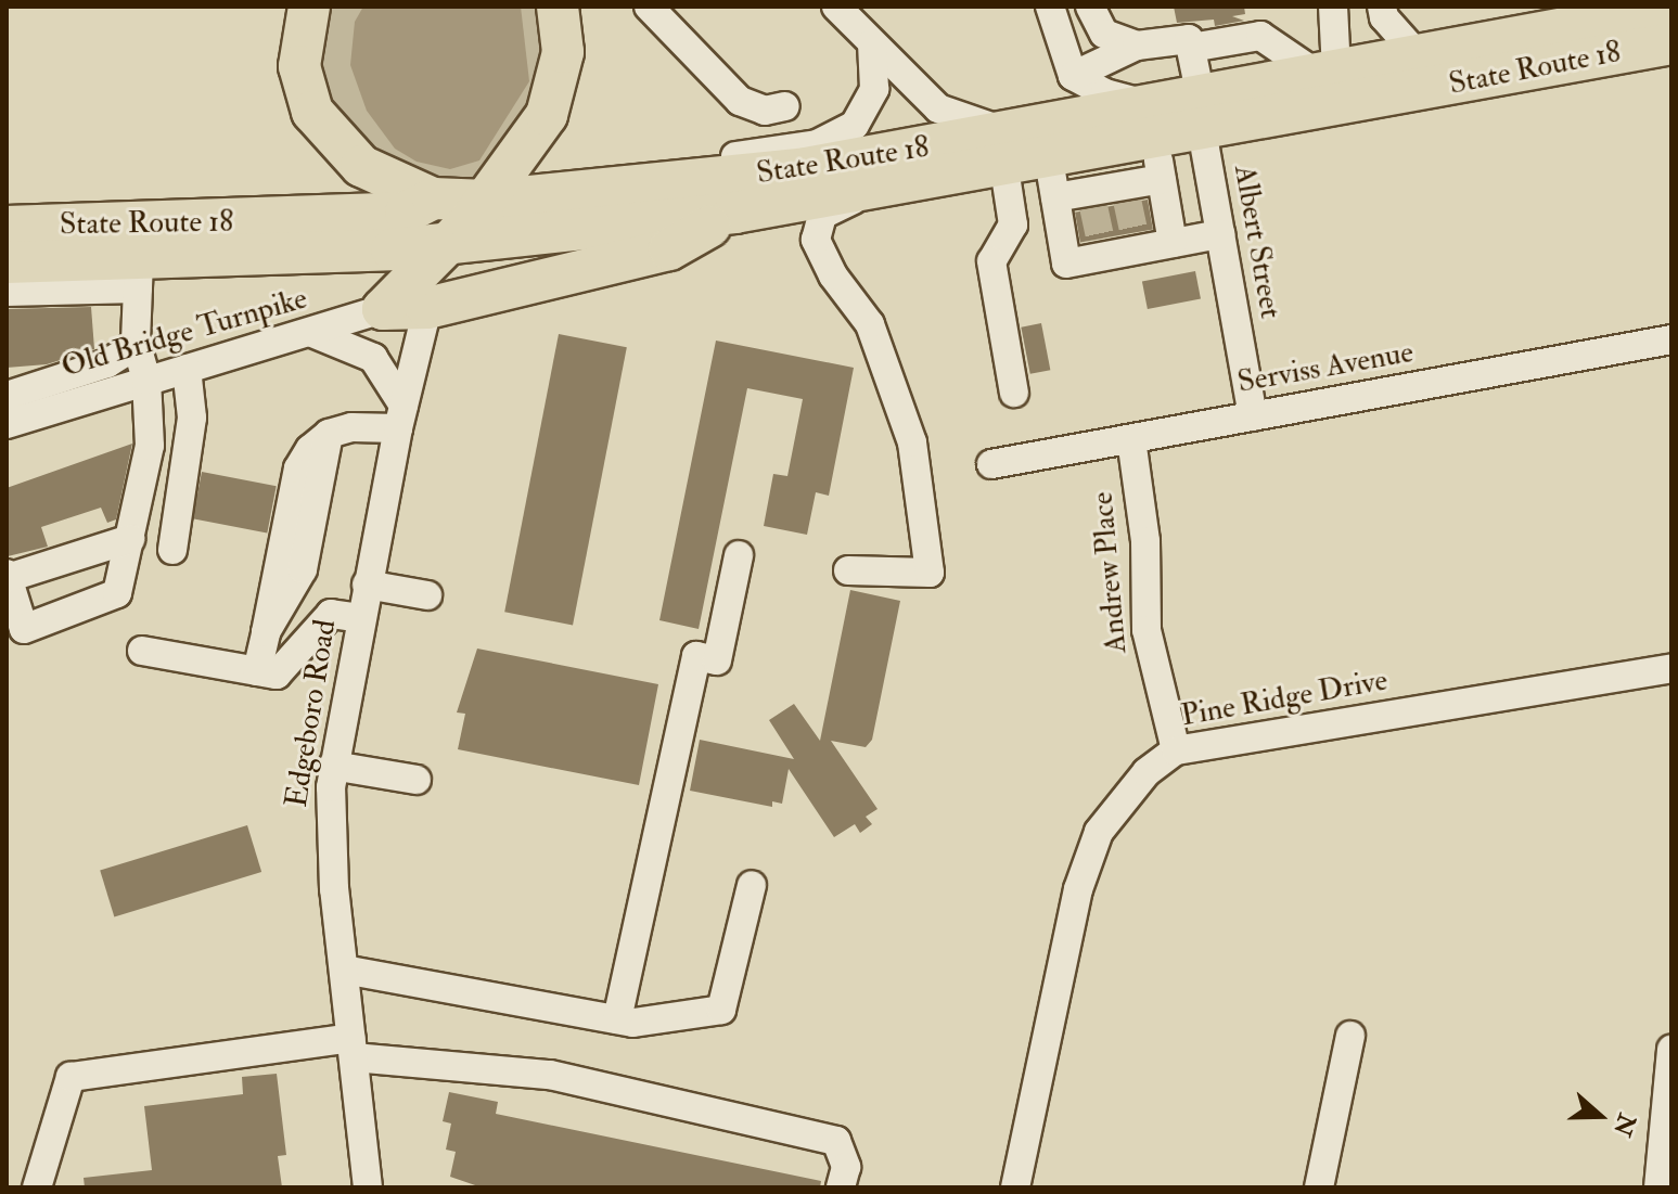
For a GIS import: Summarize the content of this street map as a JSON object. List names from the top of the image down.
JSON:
{
  "streets": {
    "highway": ["State Route 18"],
    "street": [
      "Albert Street",
      "Old Bridge Turnpike",
      "Serviss Avenue",
      "Andrew Place",
      "Pine Ridge Drive",
      "Edgeboro Road"
    ]
  },
  "crossings": [
    ["State Route 18", "Albert Street"],
    ["Albert Street", "Serviss Avenue"],
    ["Serviss Avenue", "Andrew Place"],
    ["Andrew Place", "Pine Ridge Drive"]
  ],
  "north": "right"
}
